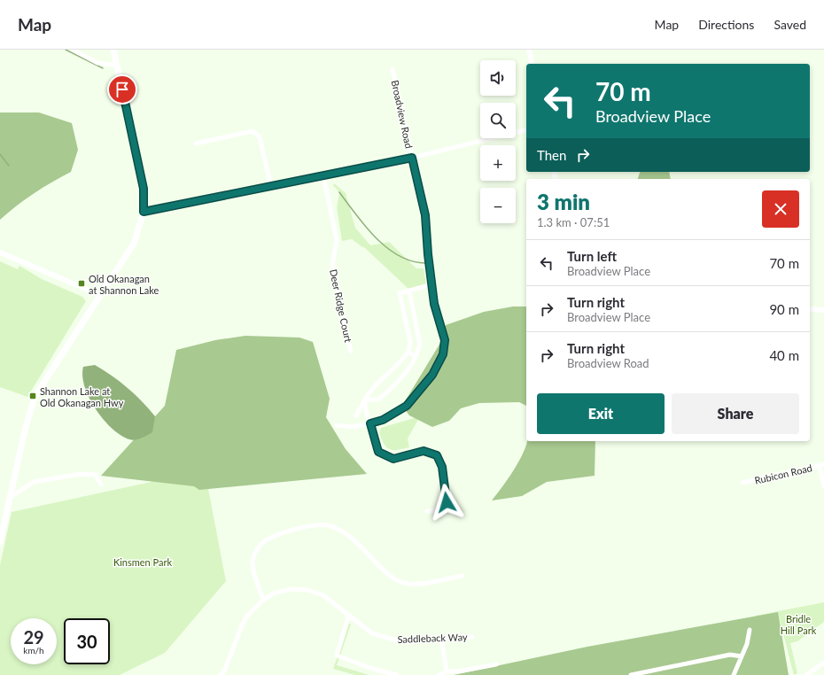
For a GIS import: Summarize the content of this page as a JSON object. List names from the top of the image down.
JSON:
{
  "streets": {
    "street": [
      "Broadview Road",
      "Deer Ridge Court",
      "Rubicon Road",
      "Saddleback Way"
    ]
  },
  "parks": ["Kinsmen Park", "Bridle Hill Park"],
  "places": {
    "transit": ["Old Okanagan at Shannon Lake", "Shannon Lake at Old Okanagan Hwy"]
  },
  "page": {
    "header": "Map",
    "nav": ["Map", "Directions", "Saved"],
    "map_buttons": ["+", "−"],
    "turn": ["70 m", "Broadview Place"],
    "then": "Then",
    "heading": ["3 min", "1.3 km · 07:51"],
    "list": [
      {
        "name": "Turn left",
        "note": "Broadview Place",
        "value": "70 m"
      },
      {
        "name": "Turn right",
        "note": "Broadview Place",
        "value": "90 m"
      },
      {
        "name": "Turn right",
        "note": "Broadview Road",
        "value": "40 m"
      }
    ],
    "buttons": ["Exit", "Share"],
    "speed": "29 km/h",
    "limit": "30"
  }
}
